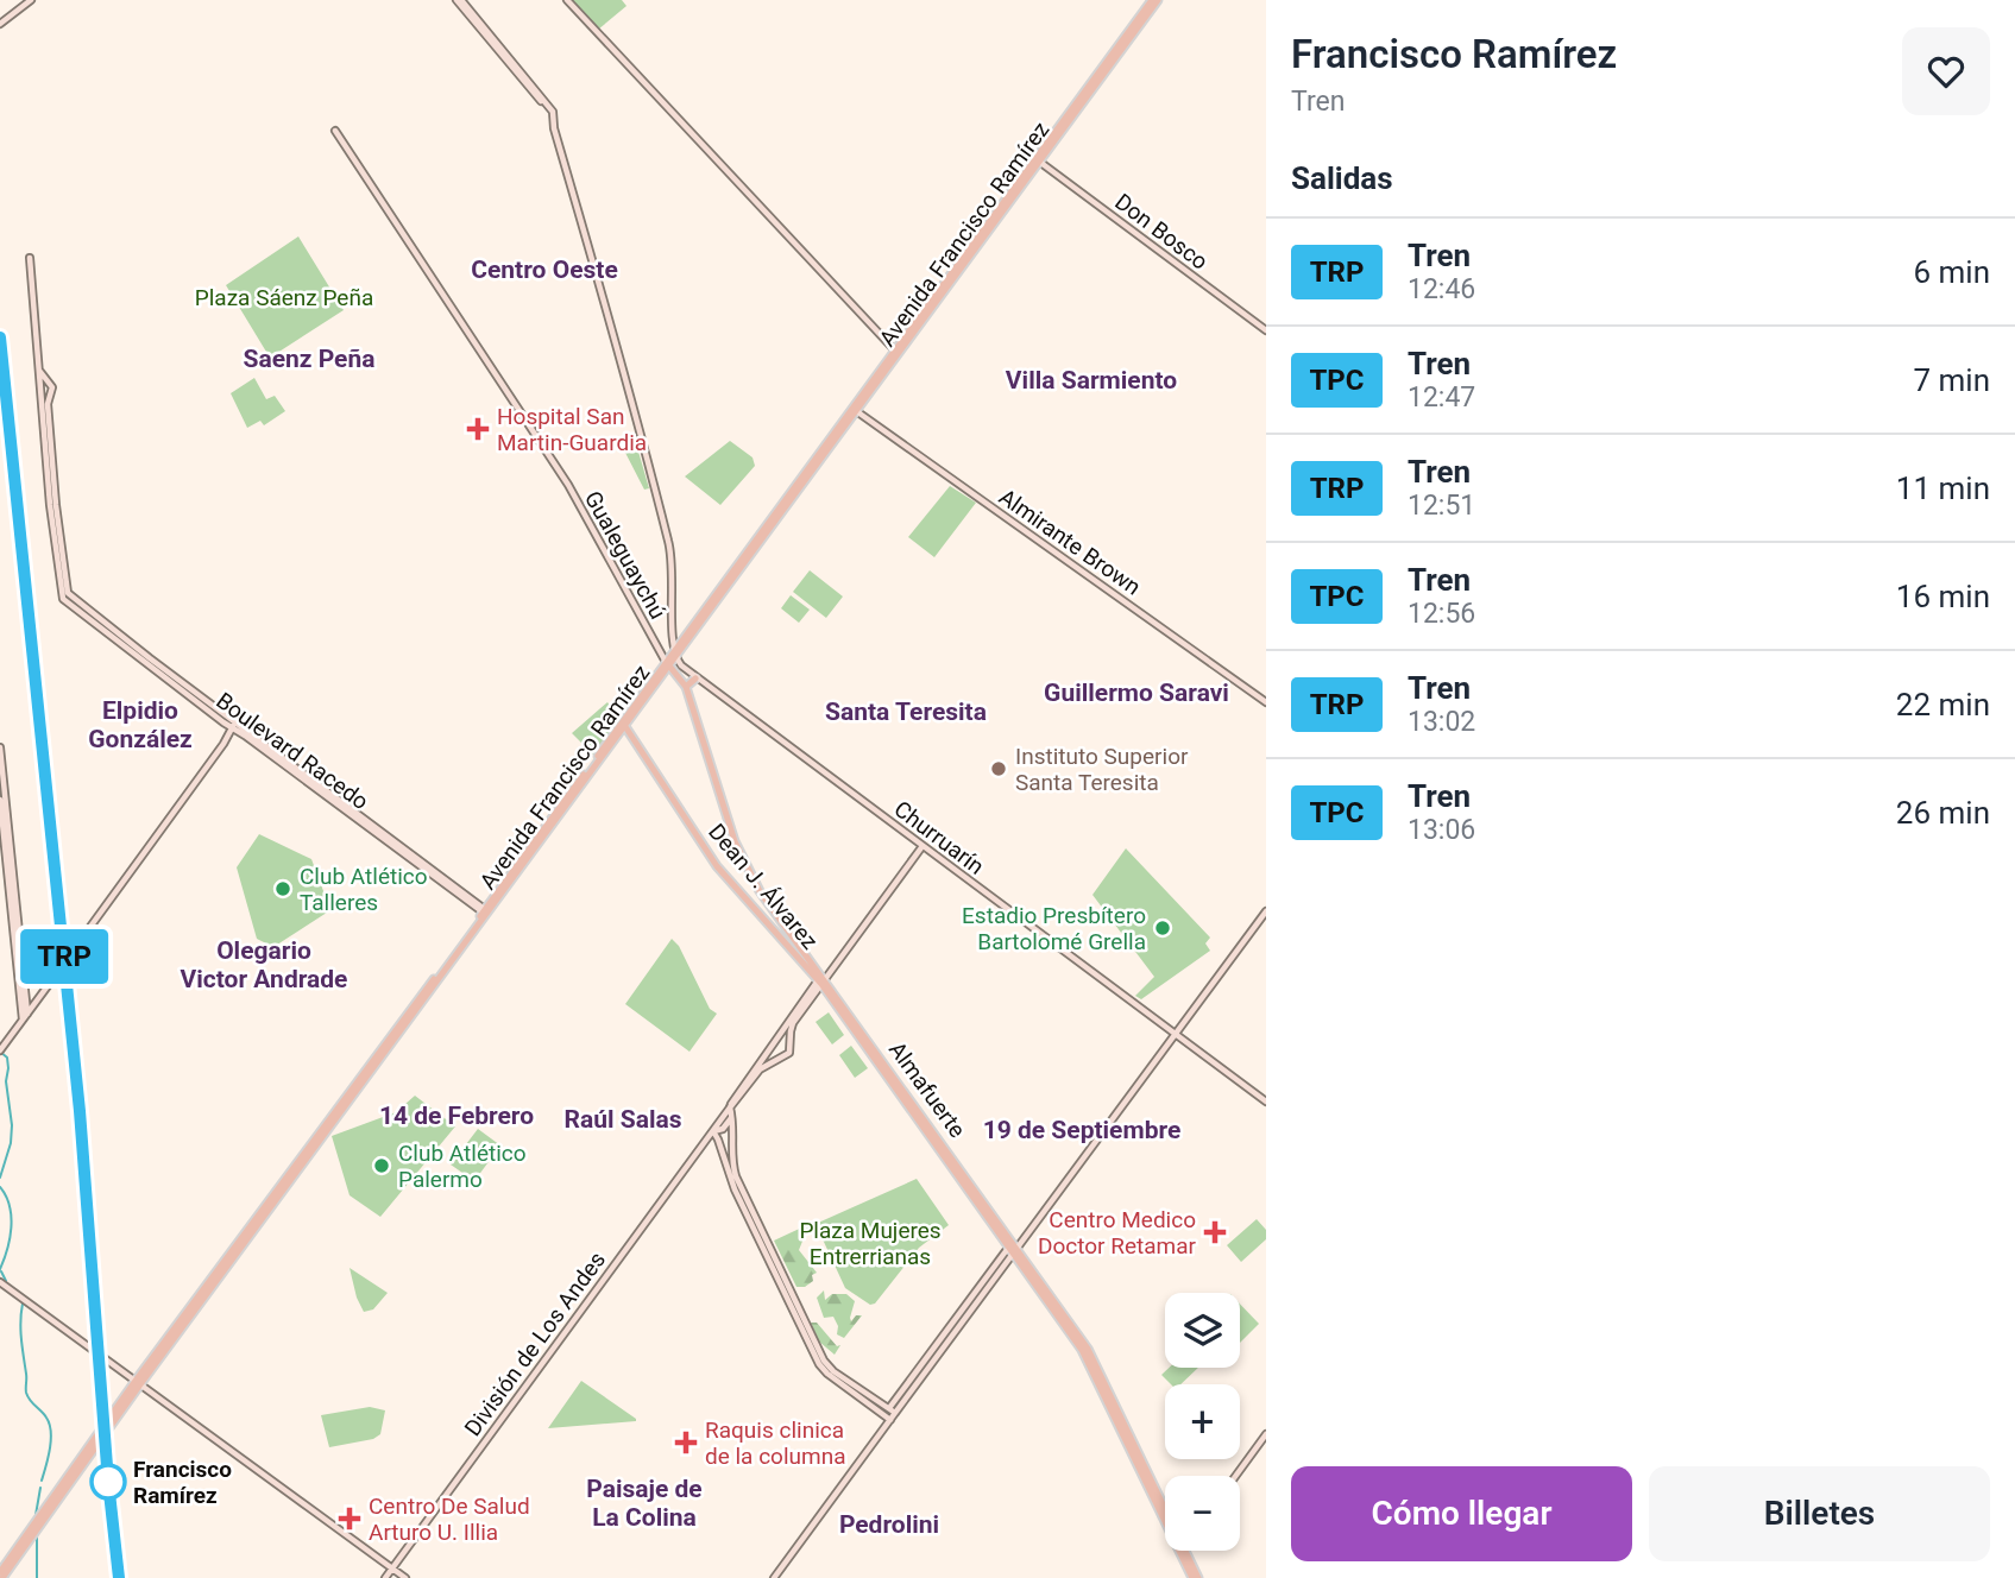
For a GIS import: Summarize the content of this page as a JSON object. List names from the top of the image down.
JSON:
{
  "streets": {
    "main road": ["Avenida Francisco Ramírez", "Dean J. Álvarez", "Almafuerte"],
    "street": [
      "Don Bosco",
      "Almirante Brown",
      "Gualeguaychú",
      "Boulevard Racedo",
      "Churruarín",
      "División de Los Andes"
    ]
  },
  "crossings": [
    ["Don Bosco", "Avenida Francisco Ramírez"],
    ["Avenida Francisco Ramírez", "Almirante Brown"],
    ["Avenida Francisco Ramírez", "Gualeguaychú"],
    ["Avenida Francisco Ramírez", "Boulevard Racedo"],
    ["Avenida Francisco Ramírez", "Churruarín"],
    ["Avenida Francisco Ramírez", "Dean J. Álvarez"],
    ["Avenida Francisco Ramírez", "Almafuerte"],
    ["Gualeguaychú", "Almafuerte"],
    ["Dean J. Álvarez", "Almafuerte"],
    ["Dean J. Álvarez", "División de Los Andes"],
    ["Almafuerte", "División de Los Andes"]
  ],
  "districts": [
    "Centro Oeste",
    "Saenz Peña",
    "Villa Sarmiento",
    "Guillermo Saravi",
    "Elpidio González",
    "Santa Teresita",
    "Olegario Victor Andrade",
    "14 de Febrero",
    "Raúl Salas",
    "19 de Septiembre",
    "Paisaje de La Colina",
    "Pedrolini"
  ],
  "parks": ["Plaza Sáenz Peña", "Plaza Mujeres Entrerrianas"],
  "places": {
    "health": [
      "Hospital San Martin-Guardia",
      "Centro Medico Doctor Retamar",
      "Raquis clinica de la columna",
      "Centro De Salud Arturo U. Illia"
    ],
    "other": [
      "Instituto Superior Santa Teresita",
      "Club Atlético Talleres",
      "Estadio Presbítero Bartolomé Grella",
      "Club Atlético Palermo",
      "Francisco Ramírez"
    ]
  },
  "page": {
    "on_map": "TRP",
    "heading": [
      ["Francisco Ramírez", "Tren"],
      "Salidas"
    ],
    "list": [
      {
        "mark": "TRP",
        "name": "Tren",
        "note": "12:46",
        "value": "6 min"
      },
      {
        "mark": "TPC",
        "name": "Tren",
        "note": "12:47",
        "value": "7 min"
      },
      {
        "mark": "TRP",
        "name": "Tren",
        "note": "12:51",
        "value": "11 min"
      },
      {
        "mark": "TPC",
        "name": "Tren",
        "note": "12:56",
        "value": "16 min"
      },
      {
        "mark": "TRP",
        "name": "Tren",
        "note": "13:02",
        "value": "22 min"
      },
      {
        "mark": "TPC",
        "name": "Tren",
        "note": "13:06",
        "value": "26 min"
      }
    ],
    "map_buttons": ["+", "−"],
    "buttons": ["Cómo llegar", "Billetes"]
  }
}
